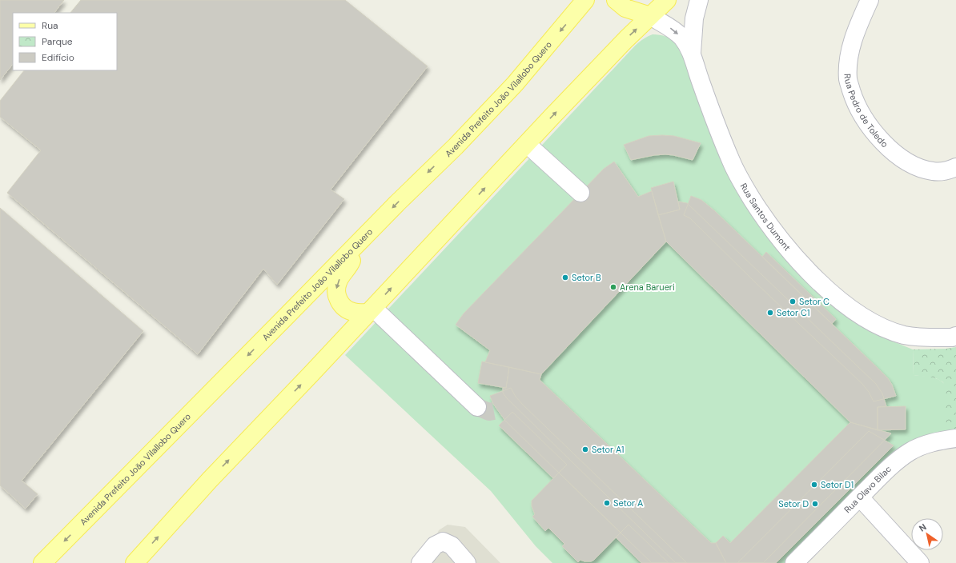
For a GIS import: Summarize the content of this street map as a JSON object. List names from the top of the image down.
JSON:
{
  "streets": {
    "main road": ["Avenida Prefeito João Vilallobo Quero"],
    "street": ["Rua Pedro de Toledo", "Rua Santos Dumont", "Rua Olavo Bilac"]
  },
  "places": [
    "Setor B",
    "Arena Barueri",
    "Setor C",
    "Setor C1",
    "Setor A1",
    "Setor D1",
    "Setor A",
    "Setor D"
  ],
  "legend": ["Rua", "Parque", "Edifício"],
  "north": "top left"
}
